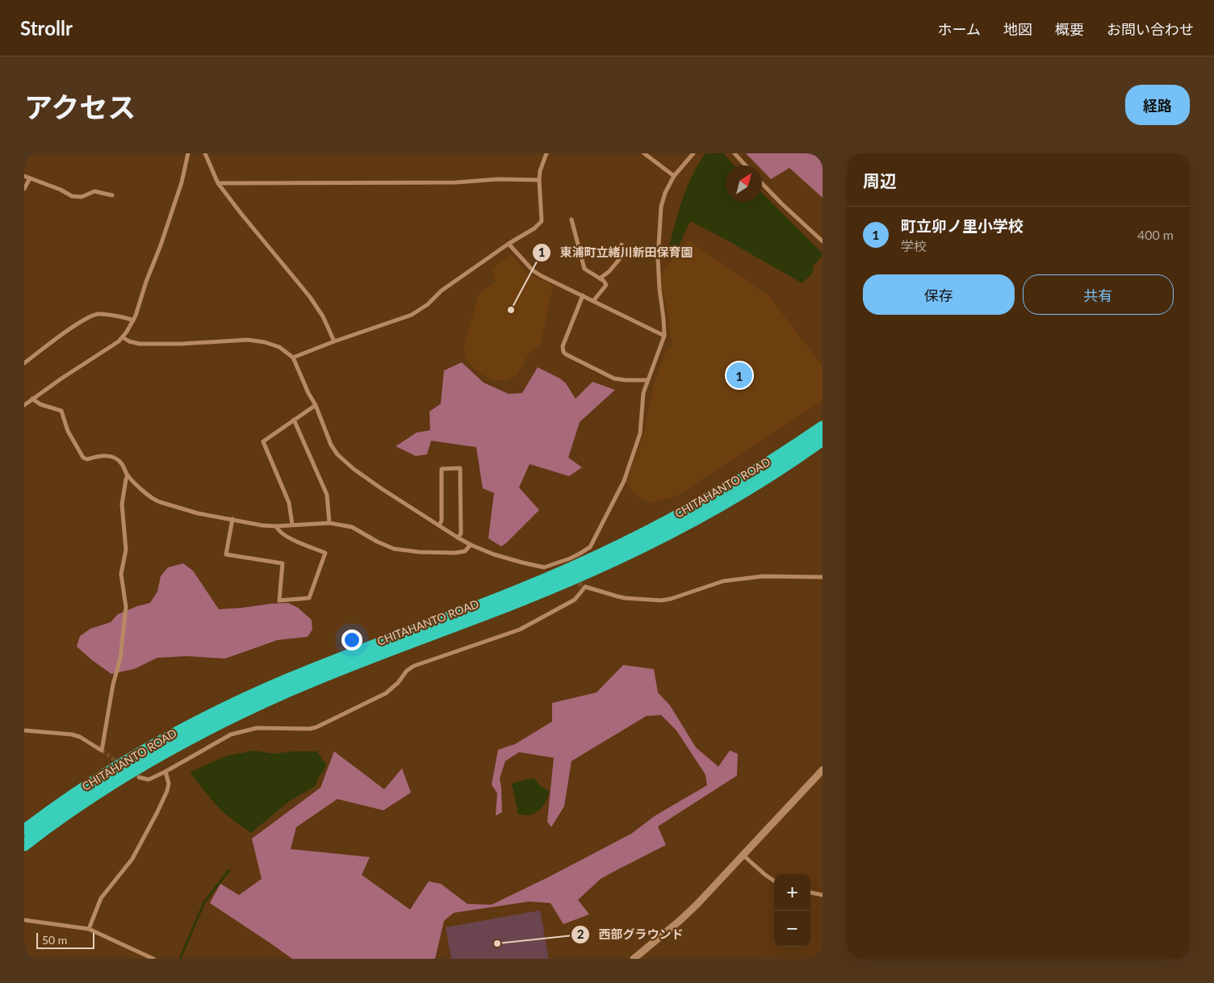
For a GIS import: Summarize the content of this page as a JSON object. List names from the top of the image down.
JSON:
{
  "streets": {
    "highway": ["CHITAHANTO ROAD"]
  },
  "places": ["東浦町立緒川新田保育園", "西部グラウンド"],
  "scale_bar": "50 m",
  "north": "top right",
  "page": {
    "header": "Strollr",
    "nav": [
      "ホーム",
      "地図",
      "概要",
      "お問い合わせ"
    ],
    "title": "アクセス",
    "buttons": [
      "経路",
      ["保存", "共有"]
    ],
    "heading": "周辺",
    "list": [
      {
        "mark": "1",
        "name": "町立卯ノ里小学校",
        "note": "学校",
        "value": "400 m"
      }
    ],
    "pins": "1",
    "map_buttons": ["+", "−"],
    "scale": "50 m"
  }
}
